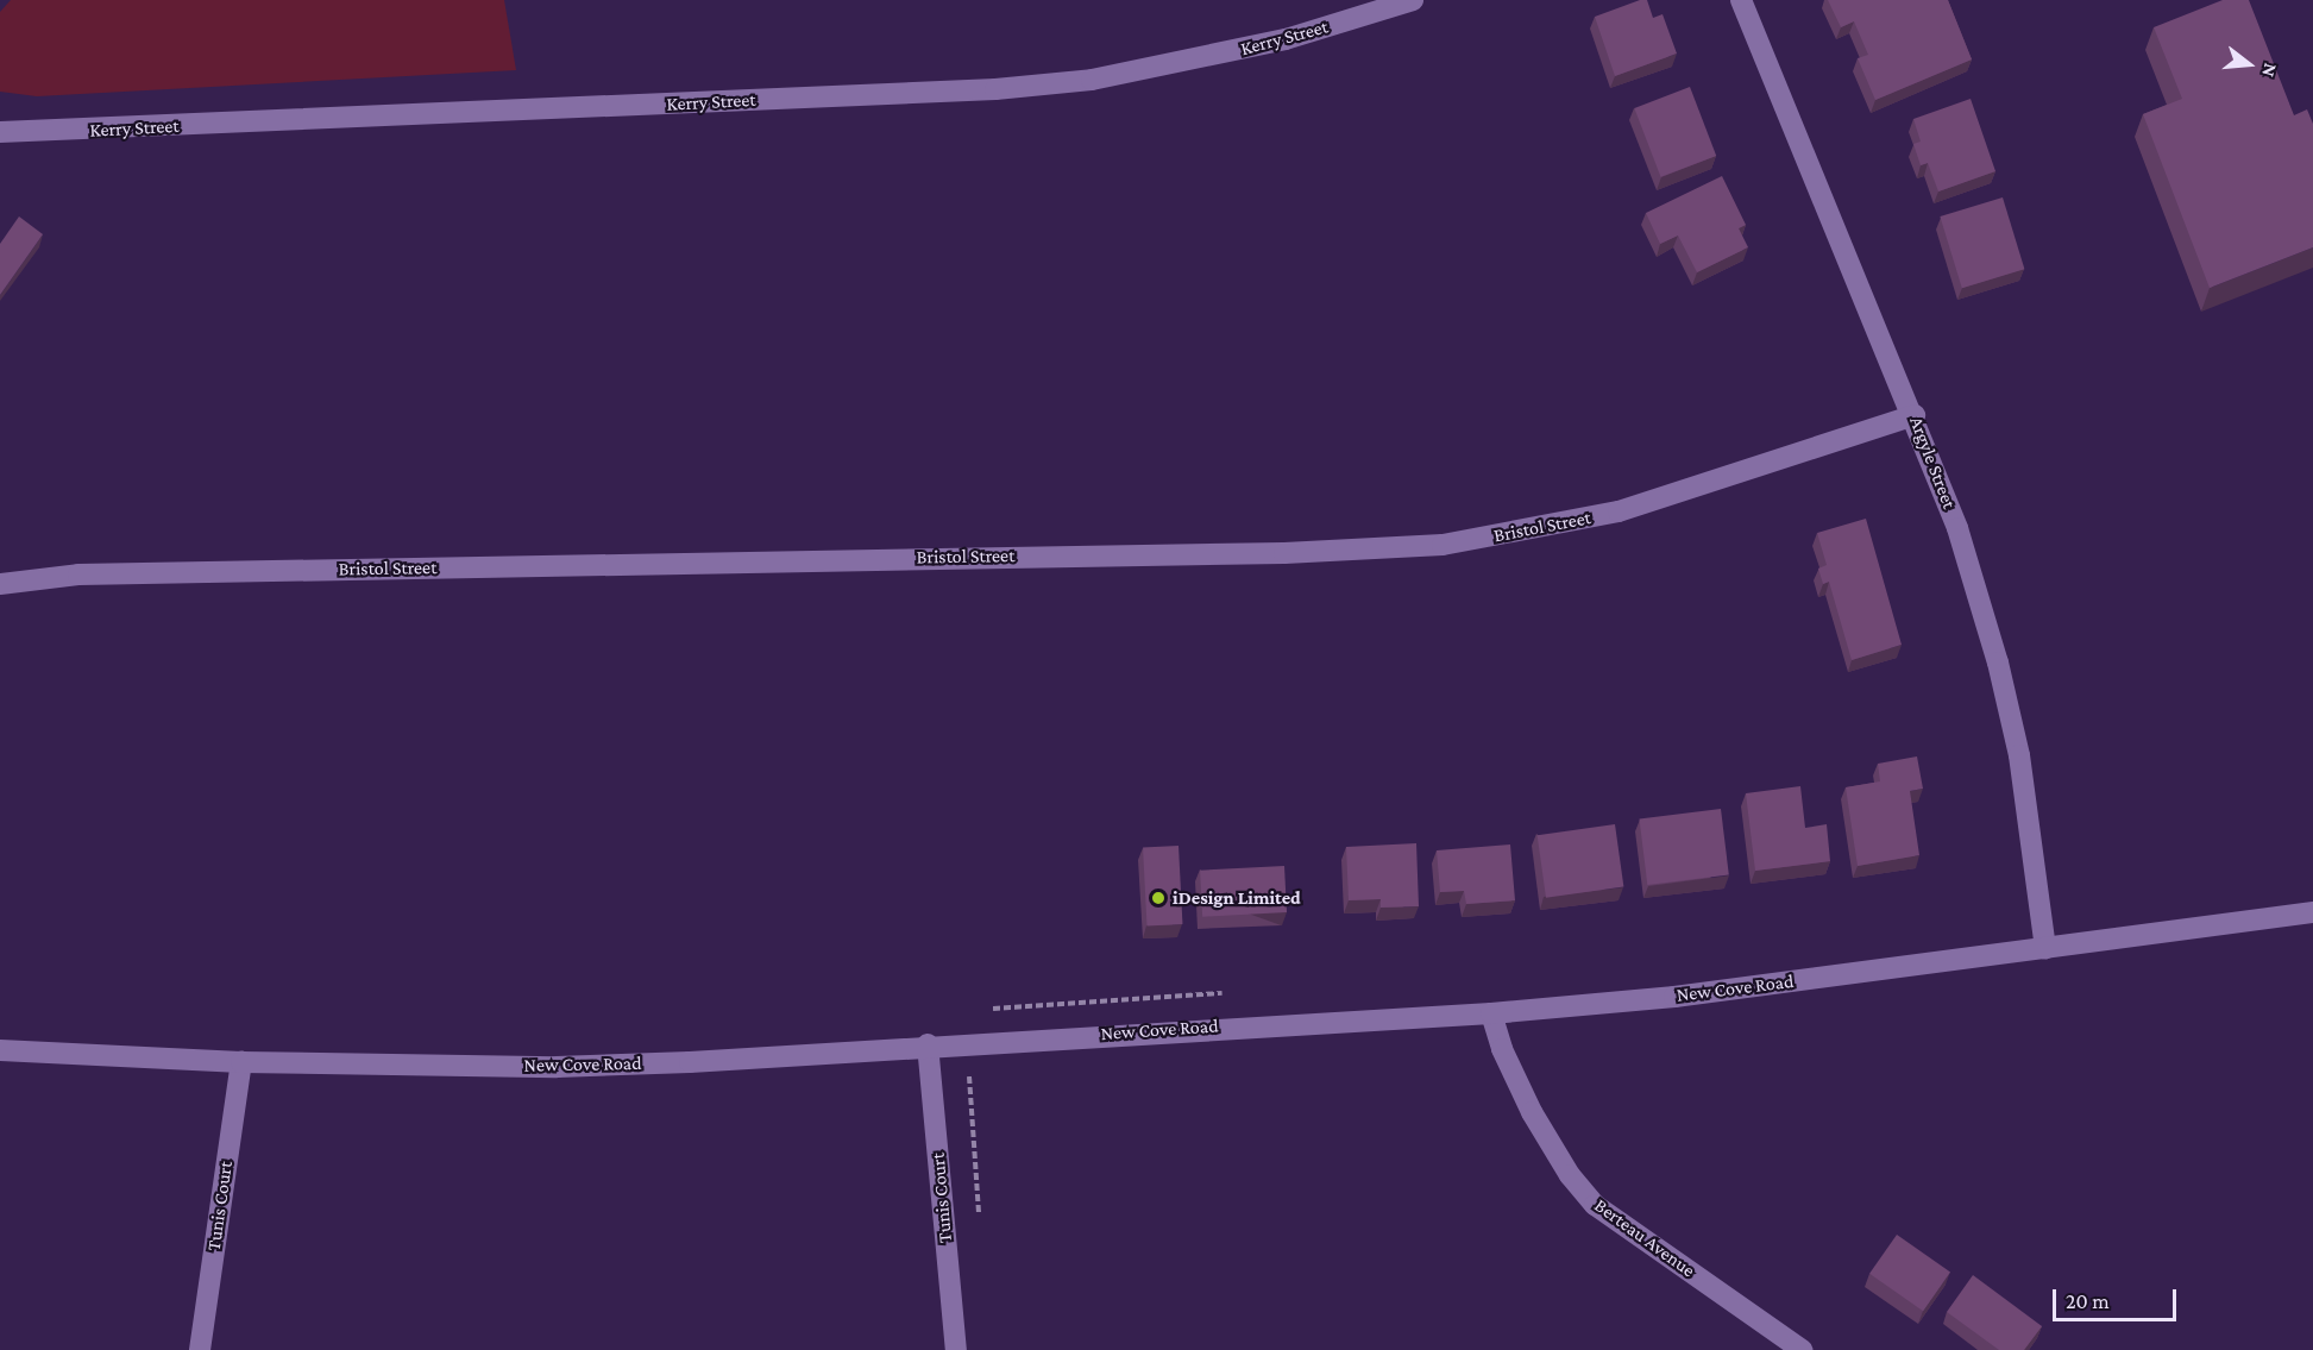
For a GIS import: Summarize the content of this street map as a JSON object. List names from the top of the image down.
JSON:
{
  "streets": {
    "street": [
      "Kerry Street",
      "Argyle Street",
      "Bristol Street",
      "New Cove Road",
      "Tunis Court",
      "Berteau Avenue"
    ]
  },
  "crossings": [
    ["Argyle Street", "Bristol Street"],
    ["Argyle Street", "New Cove Road"],
    ["New Cove Road", "Tunis Court"],
    ["New Cove Road", "Berteau Avenue"]
  ],
  "places": ["iDesign Limited"],
  "scale_bar": "20 m",
  "north": "right"
}
